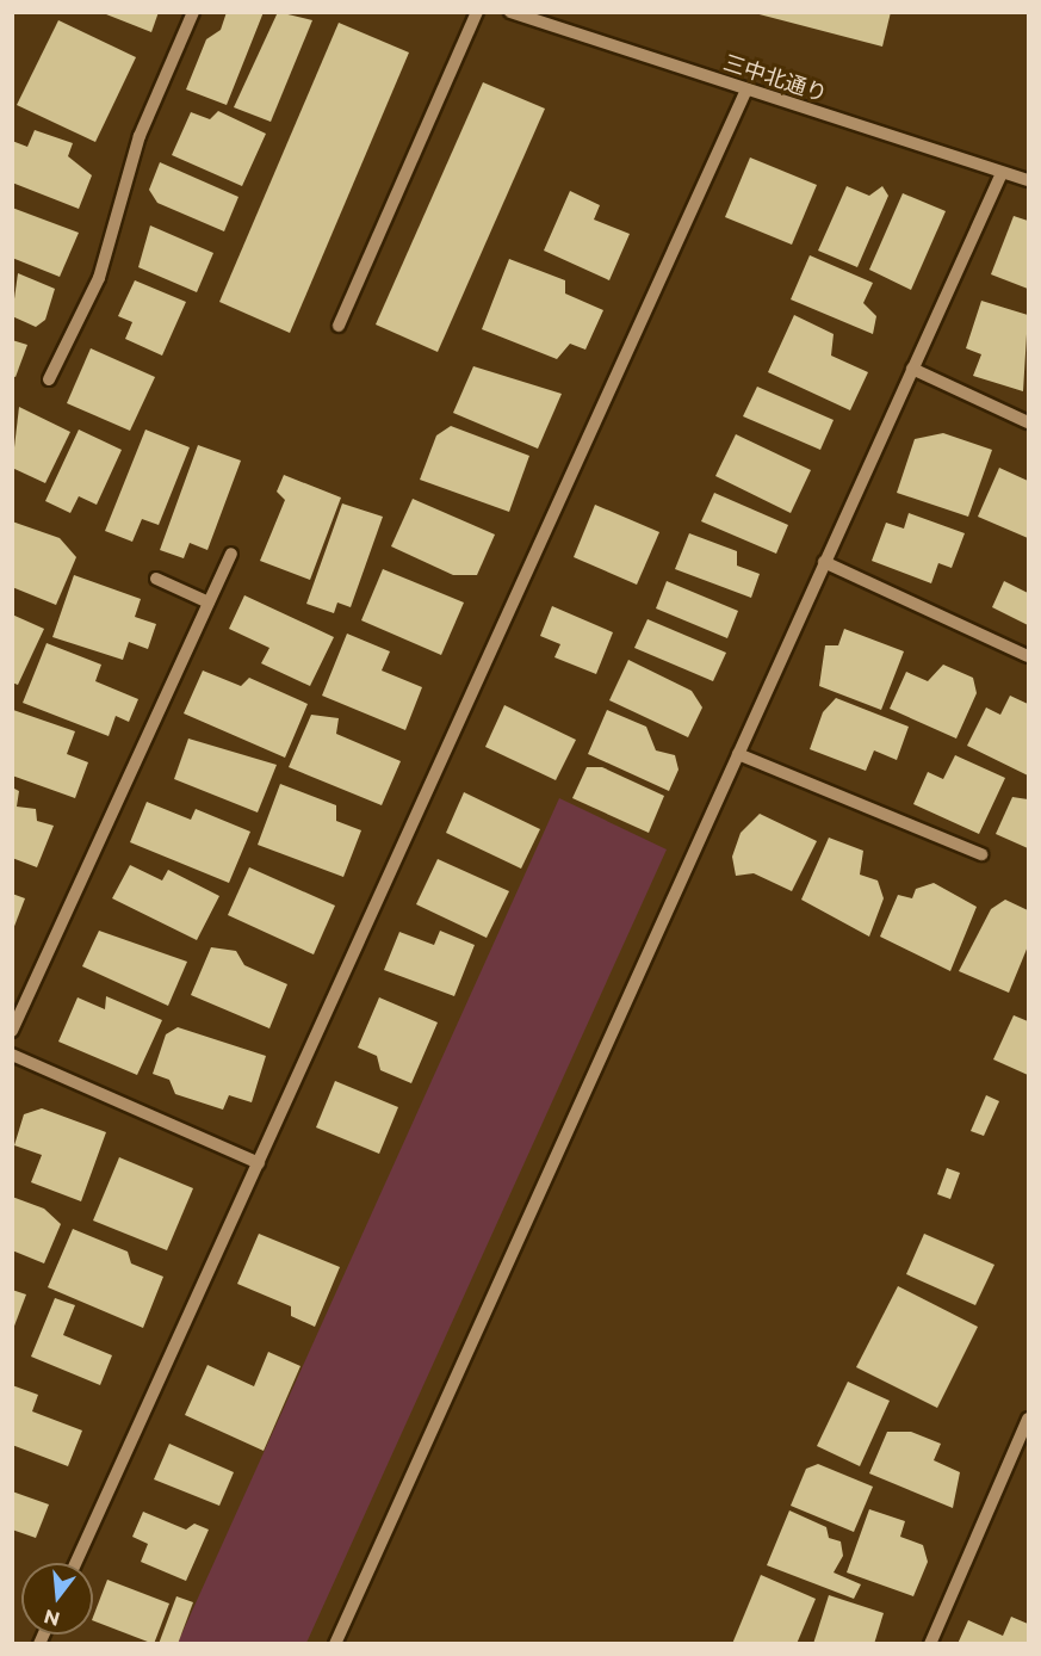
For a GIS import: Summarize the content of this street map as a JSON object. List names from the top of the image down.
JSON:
{
  "streets": {
    "street": ["三中北通り"]
  },
  "north": "bottom"
}
